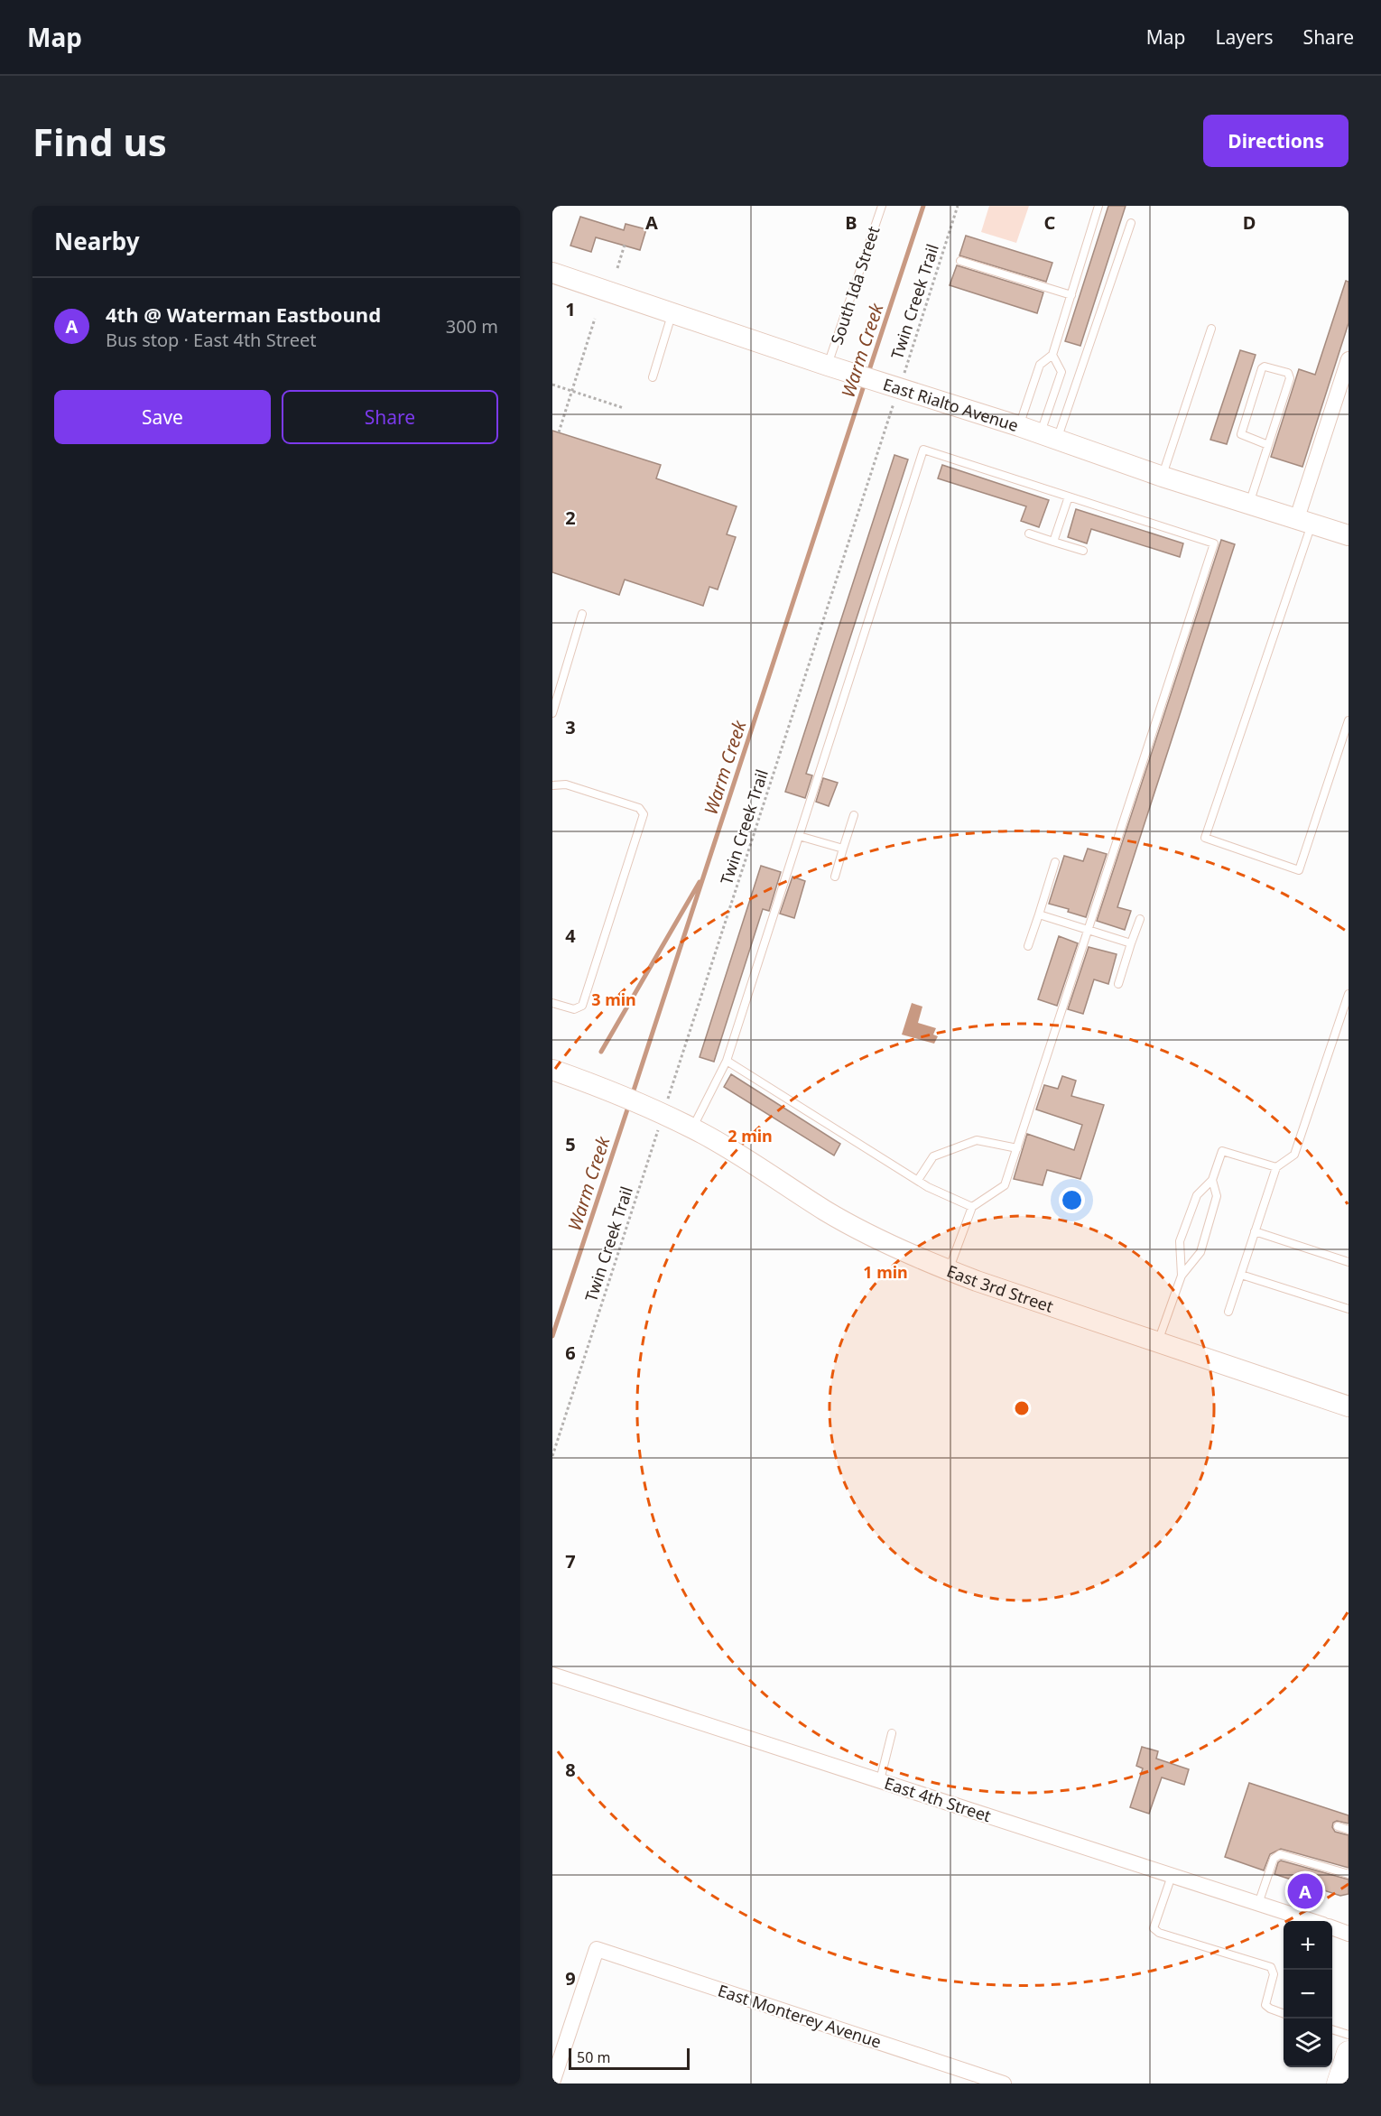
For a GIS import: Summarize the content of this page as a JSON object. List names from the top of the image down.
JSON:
{
  "streets": {
    "main road": ["East Rialto Avenue", "East 3rd Street"],
    "street": ["East 4th Street", "East Monterey Avenue"],
    "lane": ["South Ida Street"],
    "path": ["Twin Creek Trail"]
  },
  "crossings": [
    ["South Ida Street", "East Rialto Avenue"],
    ["Twin Creek Trail", "East Rialto Avenue"],
    ["Twin Creek Trail", "East 3rd Street"]
  ],
  "water": ["Warm Creek"],
  "scale_bar": "50 m",
  "page": {
    "header": "Map",
    "nav": ["Map", "Layers", "Share"],
    "buttons": [
      "Directions",
      ["Save", "Share"]
    ],
    "title": "Find us",
    "heading": "Nearby",
    "list": [
      {
        "mark": "A",
        "name": "4th @ Waterman Eastbound",
        "note": "Bus stop · East 4th Street",
        "value": "300 m"
      }
    ],
    "pins": "A",
    "map_buttons": ["+", "−"],
    "scale": "50 m"
  },
  "grid": {
    "columns": [
      "A",
      "B",
      "C",
      "D"
    ],
    "rows": [
      "1",
      "2",
      "3",
      "4",
      "5",
      "6",
      "7",
      "8",
      "9"
    ]
  },
  "rings": ["3 min", "2 min", "1 min"]
}
